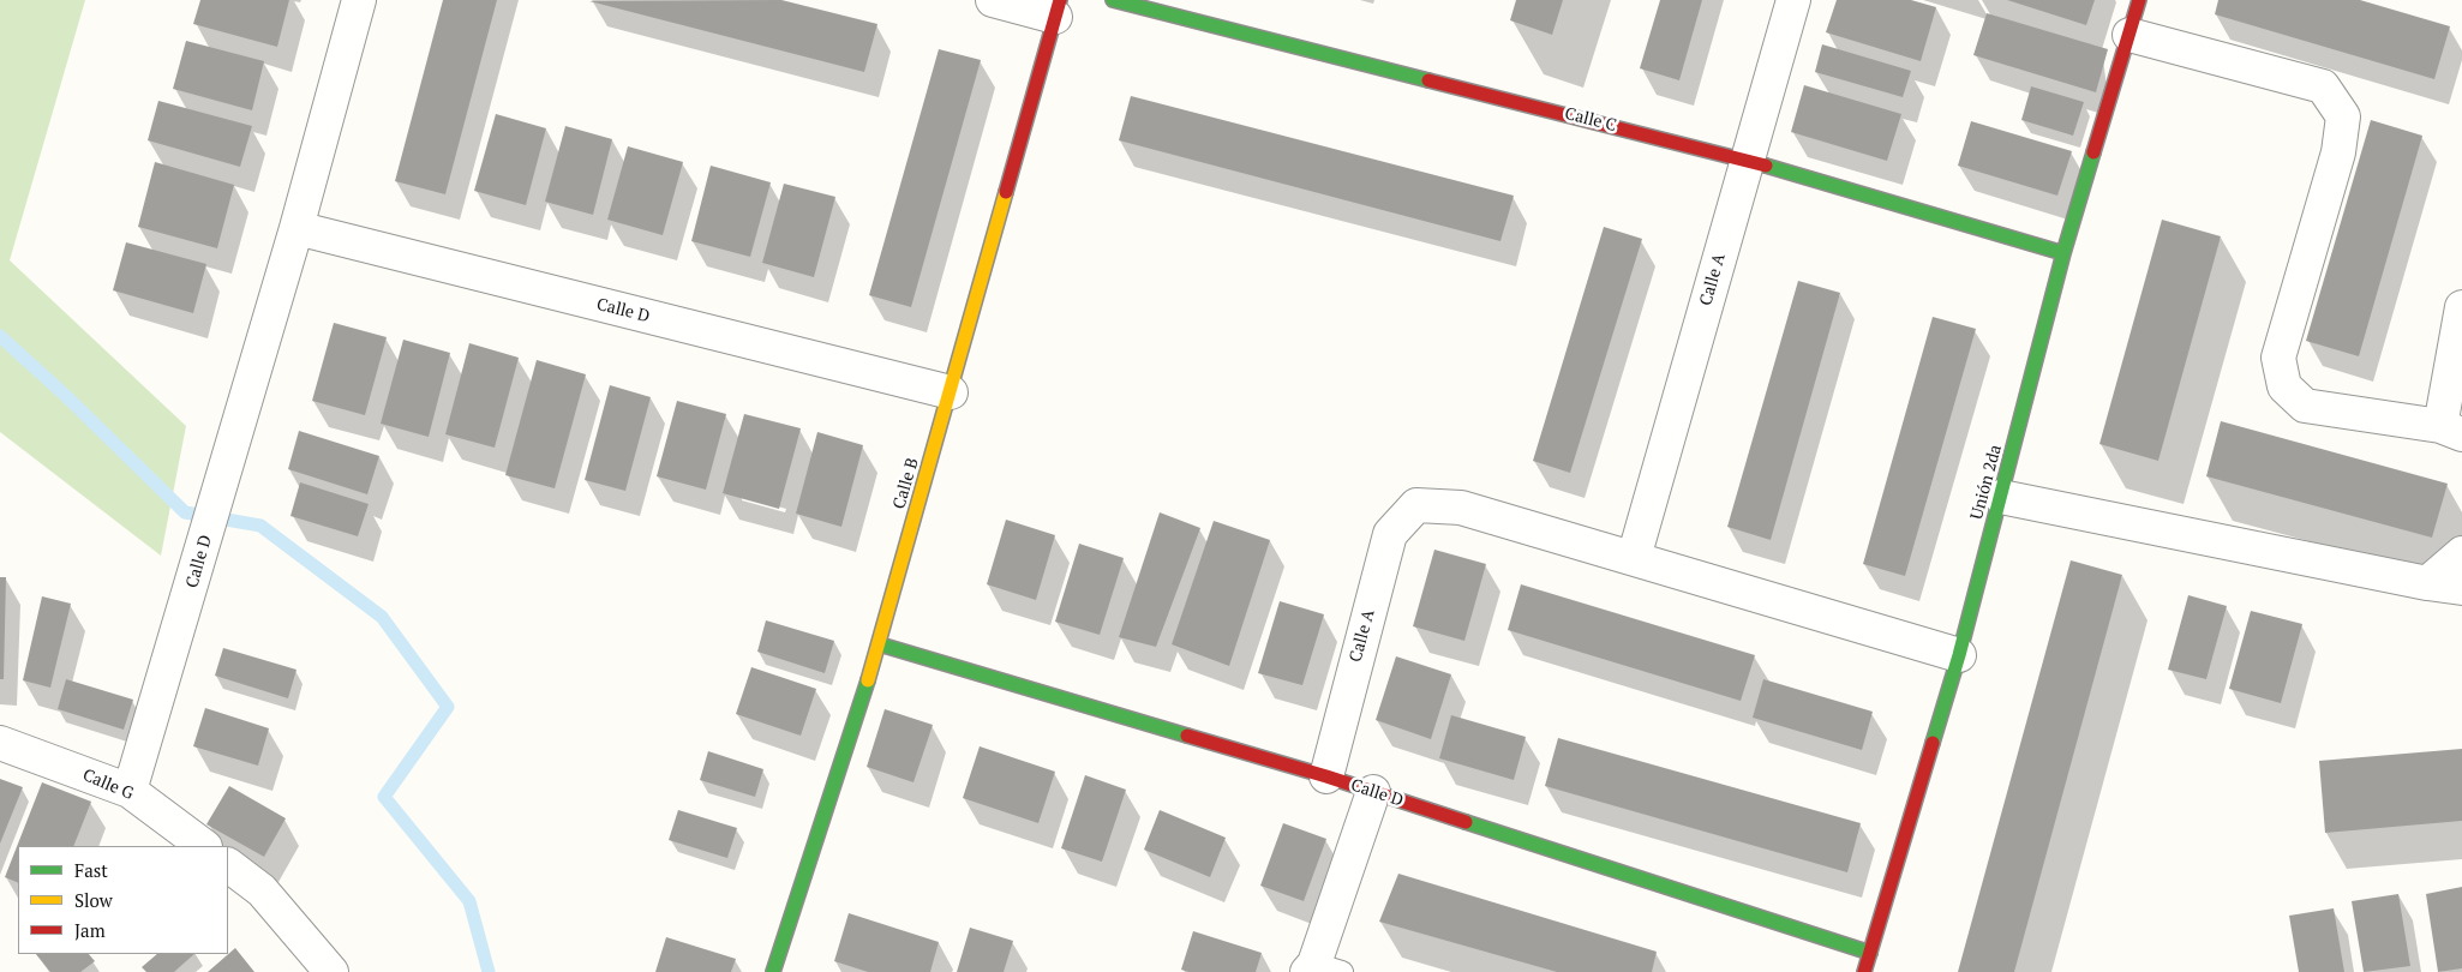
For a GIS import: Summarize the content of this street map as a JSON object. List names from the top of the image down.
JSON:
{
  "streets": {
    "street": [
      "Calle C",
      "Calle A",
      "Calle D",
      "Unión 2da",
      "Calle B",
      "Calle G"
    ]
  },
  "crossings": [
    ["Calle C", "Calle A"],
    ["Calle C", "Unión 2da"],
    ["Calle A", "Calle D"],
    ["Calle D", "Unión 2da"],
    ["Calle D", "Calle B"],
    ["Calle D", "Calle G"]
  ],
  "legend": ["Fast", "Slow", "Jam"]
}
